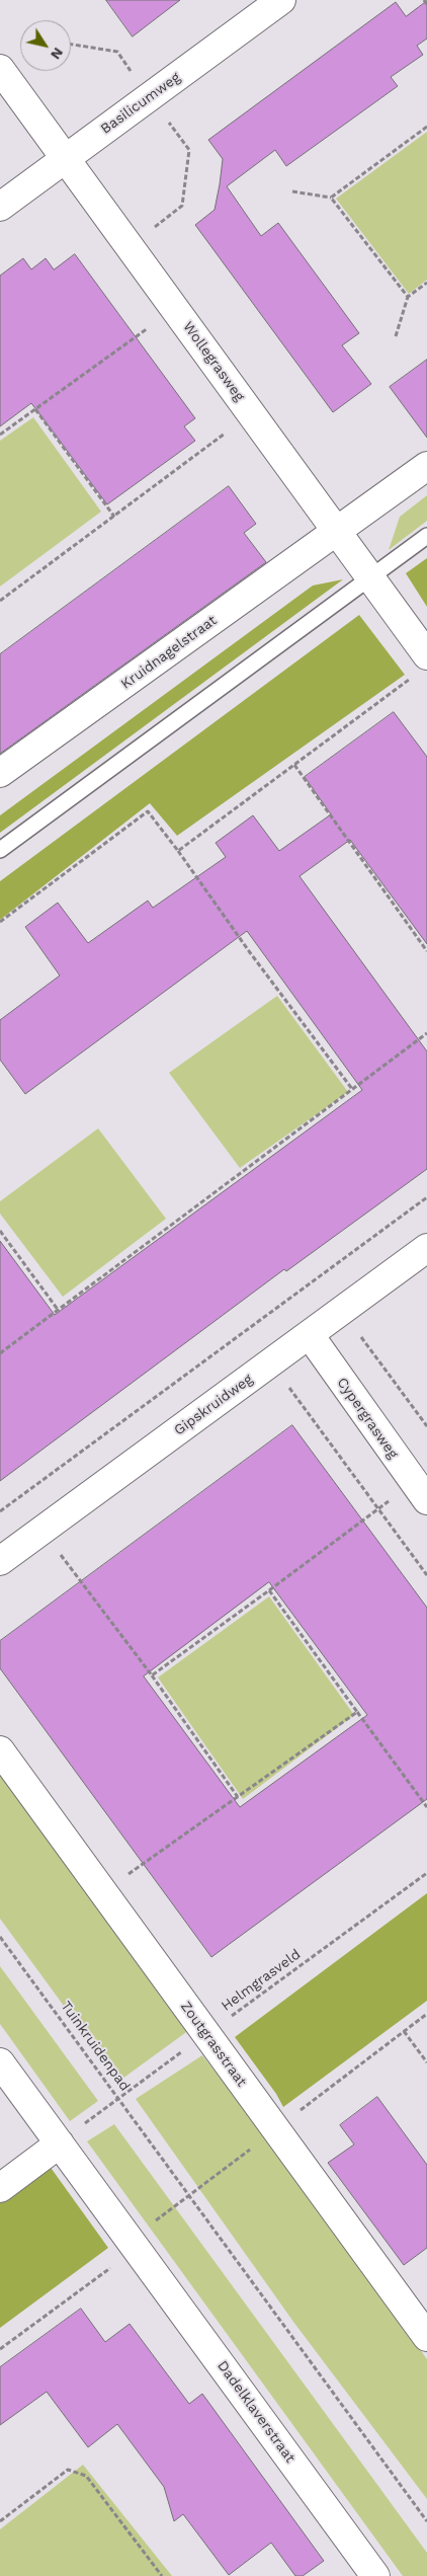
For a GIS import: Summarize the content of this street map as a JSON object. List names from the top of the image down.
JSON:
{
  "streets": {
    "street": [
      "Basilicumweg",
      "Wollegrasweg",
      "Kruidnagelstraat",
      "Gipskruidweg",
      "Cypergrasweg",
      "Zoutgrasstraat",
      "Dadelklaverstraat"
    ],
    "path": ["Helmgrasveld", "Tuinkruidenpad"]
  },
  "crossings": [
    ["Basilicumweg", "Wollegrasweg"],
    ["Wollegrasweg", "Kruidnagelstraat"],
    ["Gipskruidweg", "Cypergrasweg"],
    ["Helmgrasveld", "Zoutgrasstraat"],
    ["Helmgrasveld", "Tuinkruidenpad"],
    ["Helmgrasveld", "Dadelklaverstraat"]
  ],
  "north": "bottom right"
}
